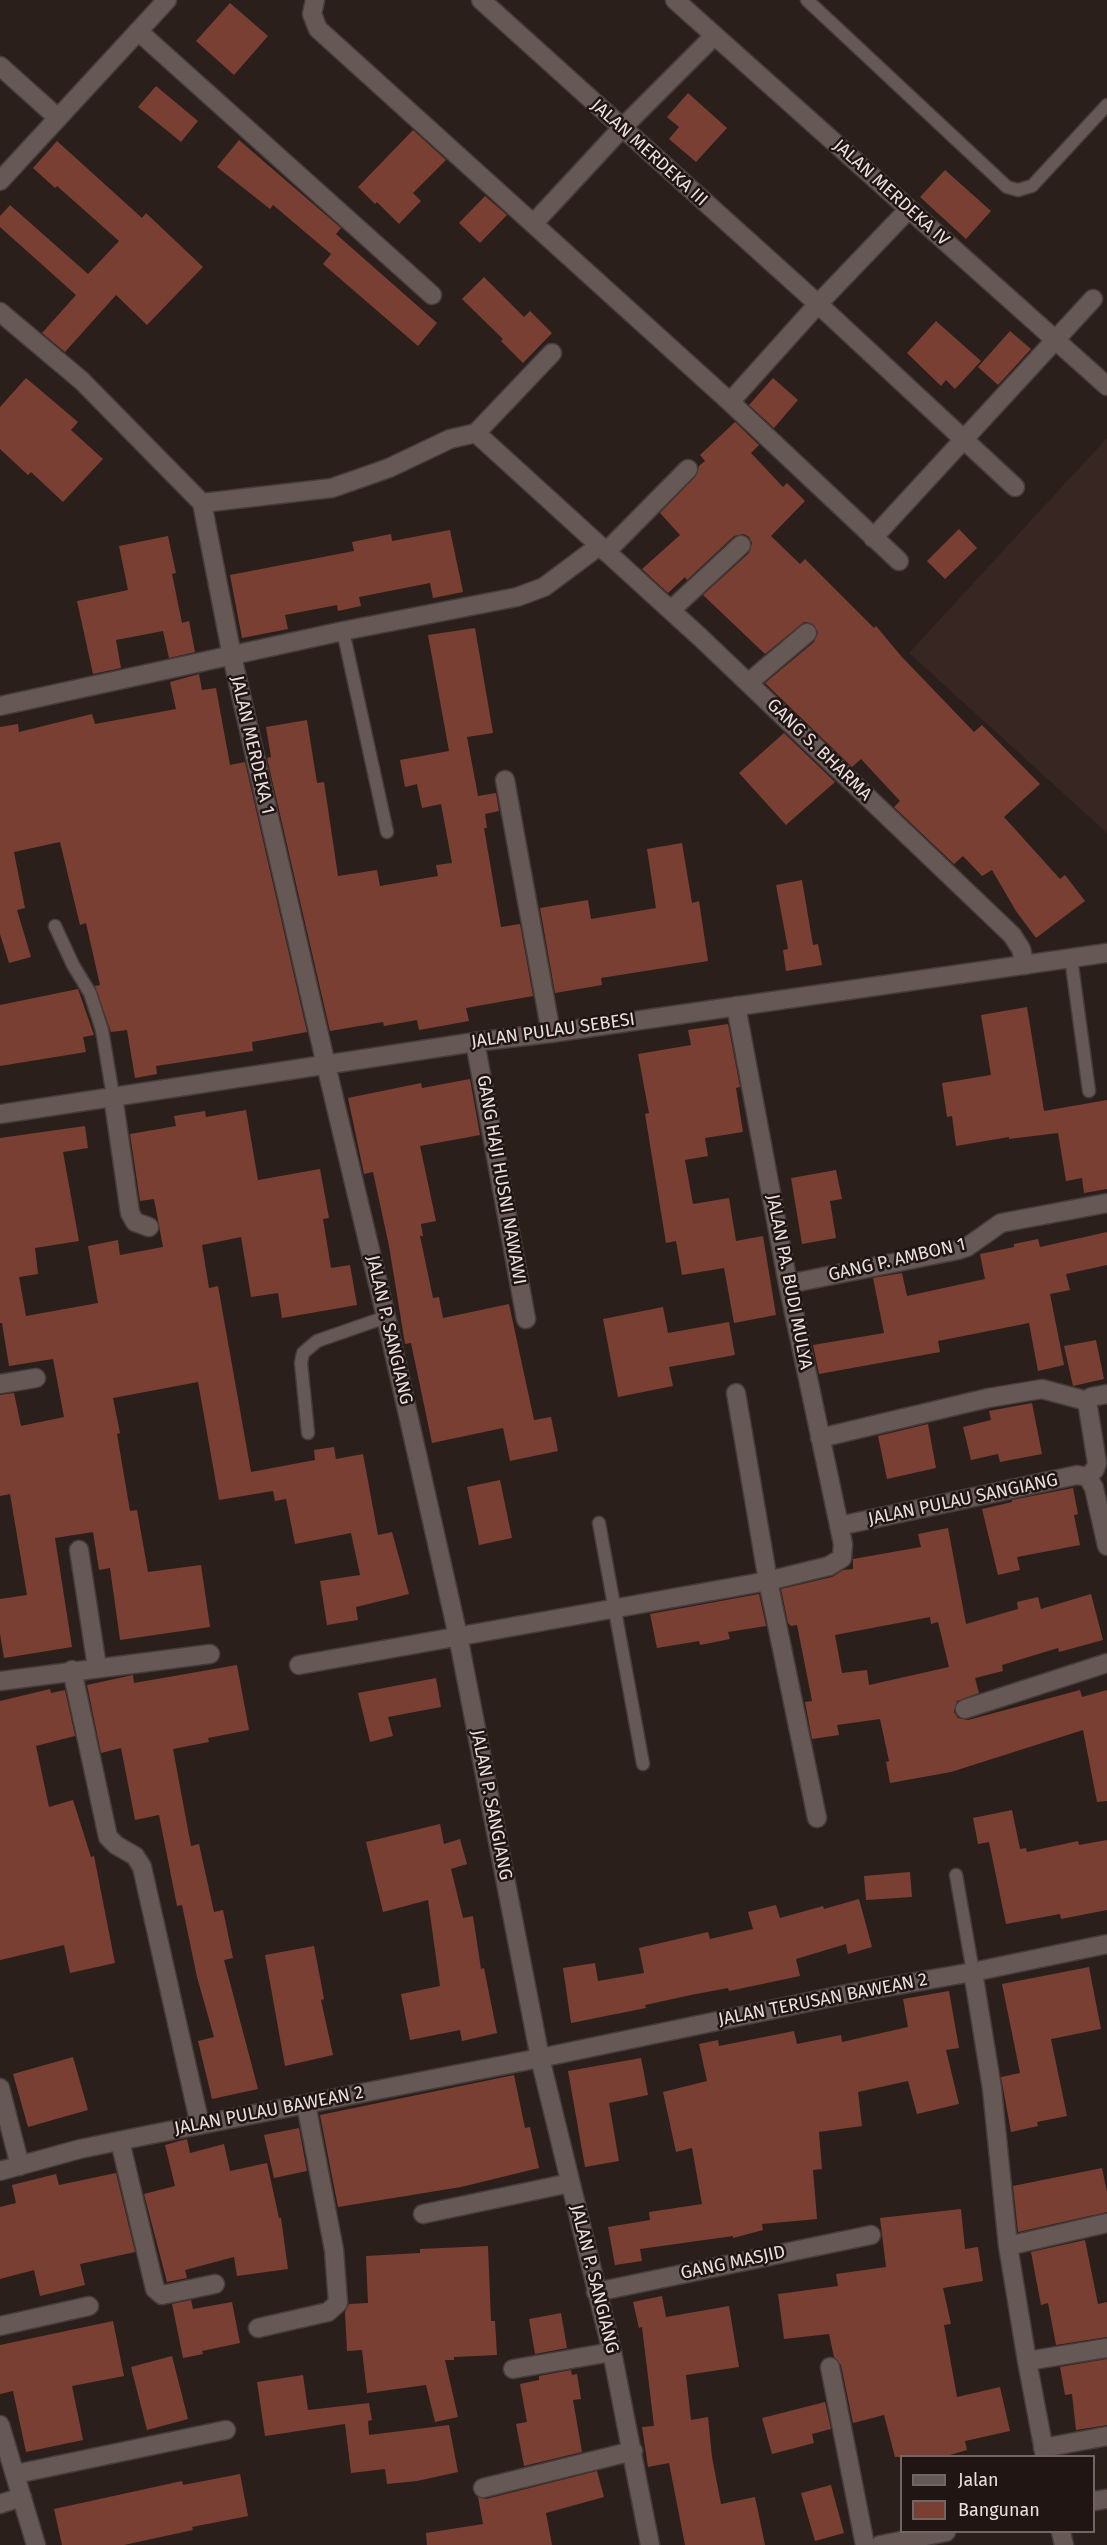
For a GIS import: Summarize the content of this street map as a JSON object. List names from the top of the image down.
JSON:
{
  "streets": {
    "street": [
      "JALAN MERDEKA III",
      "JALAN MERDEKA IV",
      "JALAN MERDEKA 1",
      "GANG S. BHARMA",
      "JALAN PULAU SEBESI",
      "GANG HAJI HUSNI NAWAWI",
      "GANG P. AMBON 1",
      "JALAN PA. BUDI MULYA",
      "JALAN P. SANGIANG",
      "JALAN PULAU SANGIANG",
      "JALAN TERUSAN BAWEAN 2",
      "JALAN PULAU BAWEAN 2",
      "GANG MASJID"
    ]
  },
  "crossings": [
    ["JALAN MERDEKA 1", "JALAN PULAU SEBESI"],
    ["JALAN MERDEKA 1", "JALAN P. SANGIANG"],
    ["GANG S. BHARMA", "JALAN PULAU SEBESI"],
    ["JALAN PULAU SEBESI", "GANG HAJI HUSNI NAWAWI"],
    ["JALAN PULAU SEBESI", "JALAN PA. BUDI MULYA"],
    ["JALAN PULAU SEBESI", "JALAN P. SANGIANG"],
    ["GANG P. AMBON 1", "JALAN PA. BUDI MULYA"],
    ["JALAN PA. BUDI MULYA", "JALAN PULAU SANGIANG"],
    ["JALAN P. SANGIANG", "JALAN TERUSAN BAWEAN 2"],
    ["JALAN P. SANGIANG", "JALAN PULAU BAWEAN 2"],
    ["JALAN P. SANGIANG", "GANG MASJID"],
    ["JALAN TERUSAN BAWEAN 2", "JALAN PULAU BAWEAN 2"]
  ],
  "legend": ["Jalan", "Bangunan"]
}
